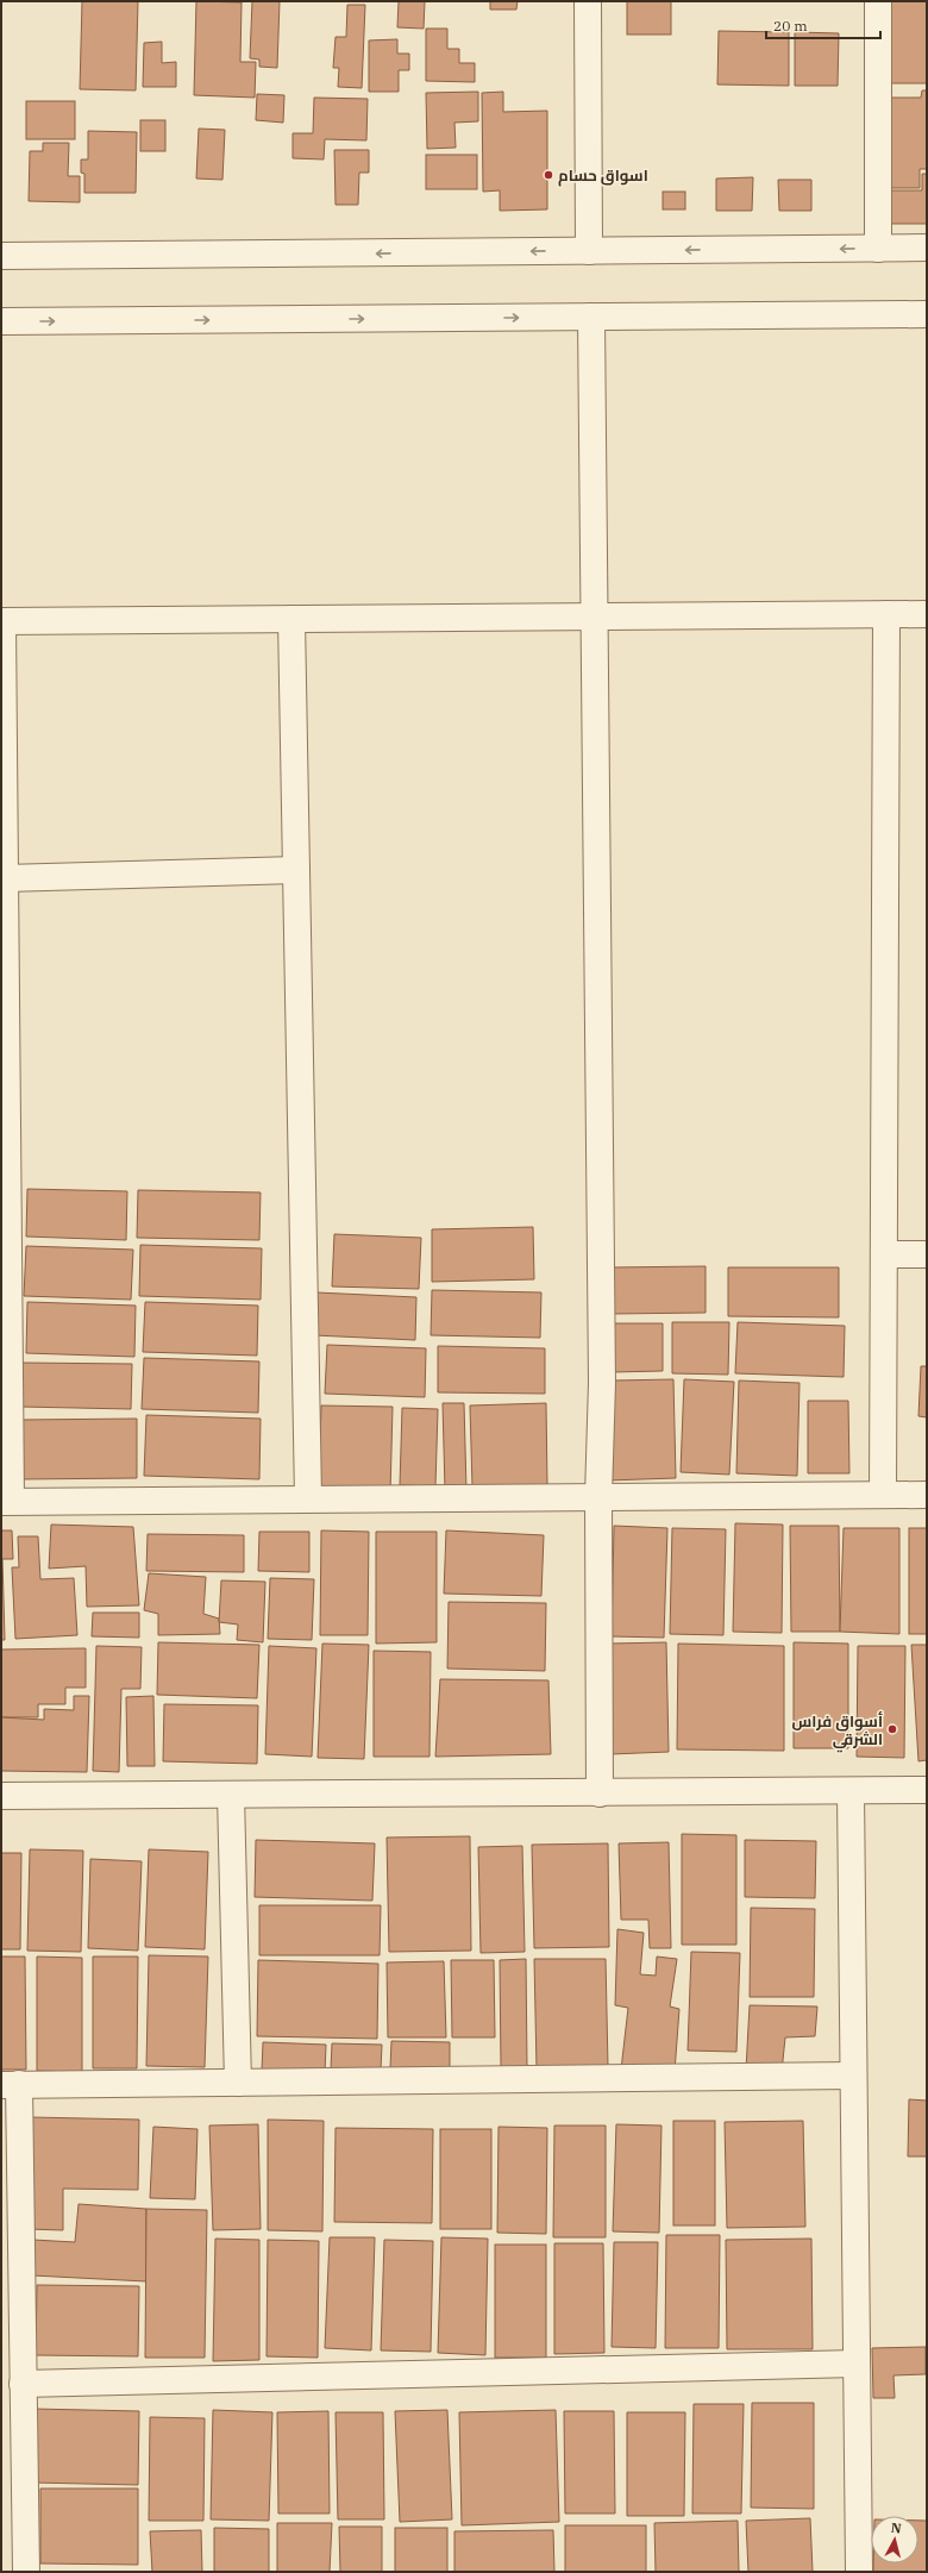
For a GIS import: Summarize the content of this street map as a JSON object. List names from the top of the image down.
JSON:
{
  "places": ["اسواق حسام", "أسواق فراس الشرقي"],
  "scale_bar": "20 m",
  "north": "top"
}
